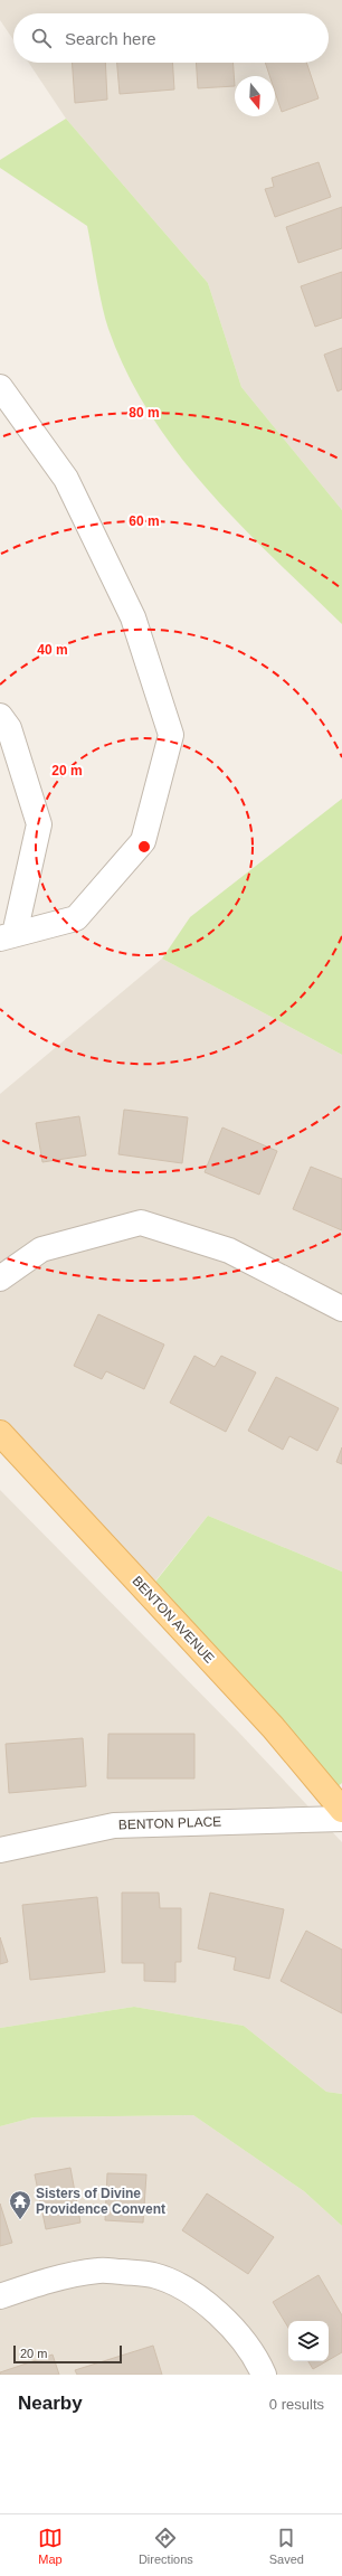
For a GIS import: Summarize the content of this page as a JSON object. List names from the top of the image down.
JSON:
{
  "streets": {
    "main road": ["BENTON AVENUE"],
    "street": ["BENTON PLACE"]
  },
  "places": {
    "temple": ["Sisters of Divine Providence Convent"]
  },
  "scale_bar": "20 m",
  "north": "bottom",
  "page": {
    "search": "Search here",
    "scale": "20 m",
    "heading": ["Nearby", "0 results"],
    "nav": ["Map", "Directions", "Saved"]
  },
  "rings": [
    "80 m",
    "60 m",
    "40 m",
    "20 m"
  ]
}
